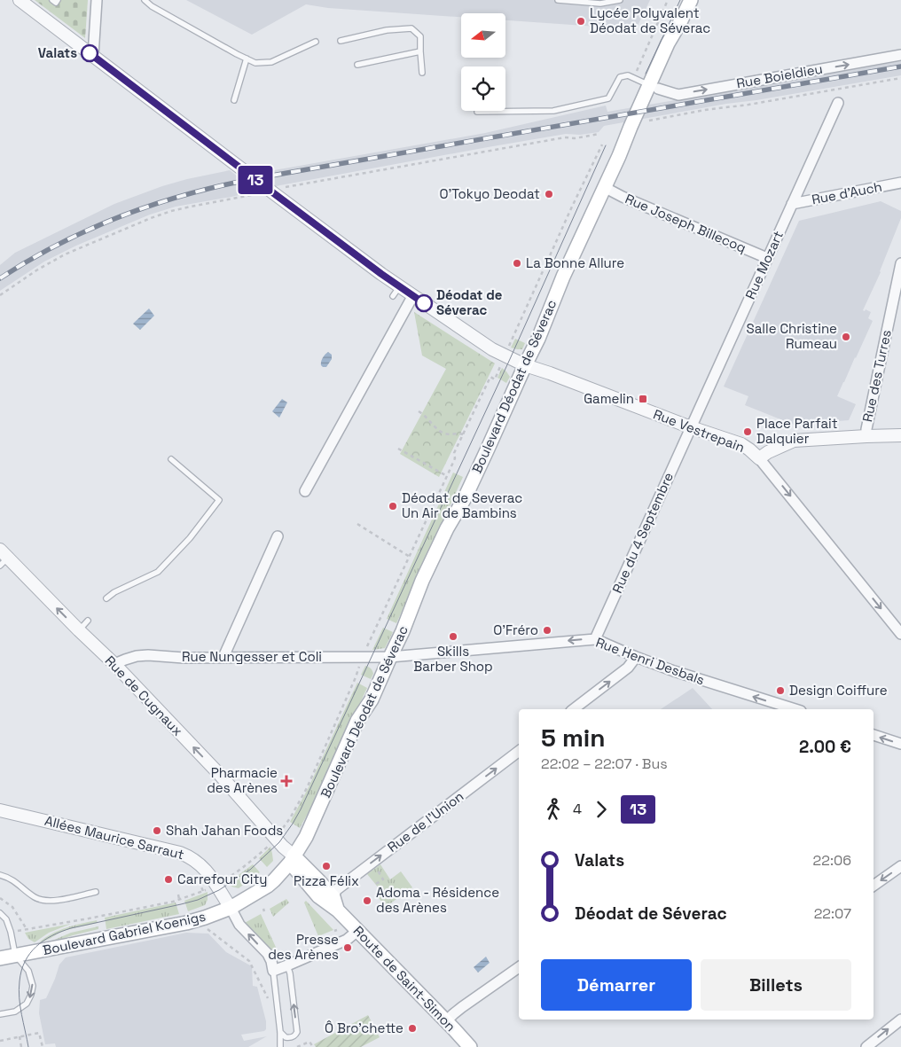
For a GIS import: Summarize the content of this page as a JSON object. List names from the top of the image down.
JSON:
{
  "streets": {
    "main road": ["Boulevard Déodat de Séverac", "Boulevard Gabriel Koenigs", "Route de Saint-Simon"],
    "street": [
      "Rue Boieldieu",
      "Rue d'Auch",
      "Rue Joseph Billecoq",
      "Rue Mozart",
      "Rue des Turres",
      "Rue Vestrepain",
      "Rue du 4 Septembre",
      "Rue Nungesser et Coli",
      "Rue Henri Desbals",
      "Rue de Cugnaux",
      "Rue de l'Union",
      "Allées Maurice Sarraut"
    ]
  },
  "crossings": [
    ["Rue Boieldieu", "Boulevard Déodat de Séverac"],
    ["Rue d'Auch", "Rue Mozart"],
    ["Rue Joseph Billecoq", "Rue Mozart"],
    ["Rue Joseph Billecoq", "Boulevard Déodat de Séverac"],
    ["Rue Mozart", "Rue Vestrepain"],
    ["Rue Mozart", "Rue du 4 Septembre"],
    ["Boulevard Déodat de Séverac", "Rue Vestrepain"],
    ["Boulevard Déodat de Séverac", "Rue Nungesser et Coli"],
    ["Boulevard Déodat de Séverac", "Rue Henri Desbals"],
    ["Boulevard Déodat de Séverac", "Rue de Cugnaux"],
    ["Boulevard Déodat de Séverac", "Boulevard Gabriel Koenigs"],
    ["Boulevard Déodat de Séverac", "Route de Saint-Simon"],
    ["Rue Vestrepain", "Rue du 4 Septembre"],
    ["Rue du 4 Septembre", "Rue Henri Desbals"],
    ["Rue Nungesser et Coli", "Rue Henri Desbals"],
    ["Rue Nungesser et Coli", "Rue de Cugnaux"],
    ["Rue de Cugnaux", "Route de Saint-Simon"],
    ["Rue de l'Union", "Route de Saint-Simon"],
    ["Allées Maurice Sarraut", "Boulevard Gabriel Koenigs"]
  ],
  "one_way": [
    "Rue Boieldieu",
    "Rue Henri Desbals",
    "Rue de Cugnaux",
    "Rue de l'Union"
  ],
  "places": {
    "other": [
      "Lycée Polyvalent Déodat de Séverac",
      "Valats",
      "O'Tokyo Deodat",
      "La Bonne Allure",
      "Déodat de Séverac",
      "Salle Christine Rumeau",
      "Place Parfait Dalquier",
      "Déodat de Severac Un Air de Bambins",
      "O'Fréro",
      "Skills Barber Shop",
      "Design Coiffure",
      "Shah Jahan Foods",
      "Pizza Félix",
      "Carrefour City",
      "Adoma - Résidence des Arènes",
      "Presse des Arènes",
      "Ô Bro'chette"
    ],
    "transit": ["Gamelin"],
    "health": ["Pharmacie des Arènes"]
  },
  "lines": ["bus line 13"],
  "north": "left",
  "page": {
    "on_map": "13",
    "heading": ["5 min", "22:02 – 22:07 · Bus", "2.00 €"],
    "legs": ["4", "13"],
    "list": [
      {
        "name": "Valats",
        "value": "22:06"
      },
      {
        "name": "Déodat de Séverac",
        "value": "22:07"
      }
    ],
    "buttons": ["Démarrer", "Billets"]
  }
}
